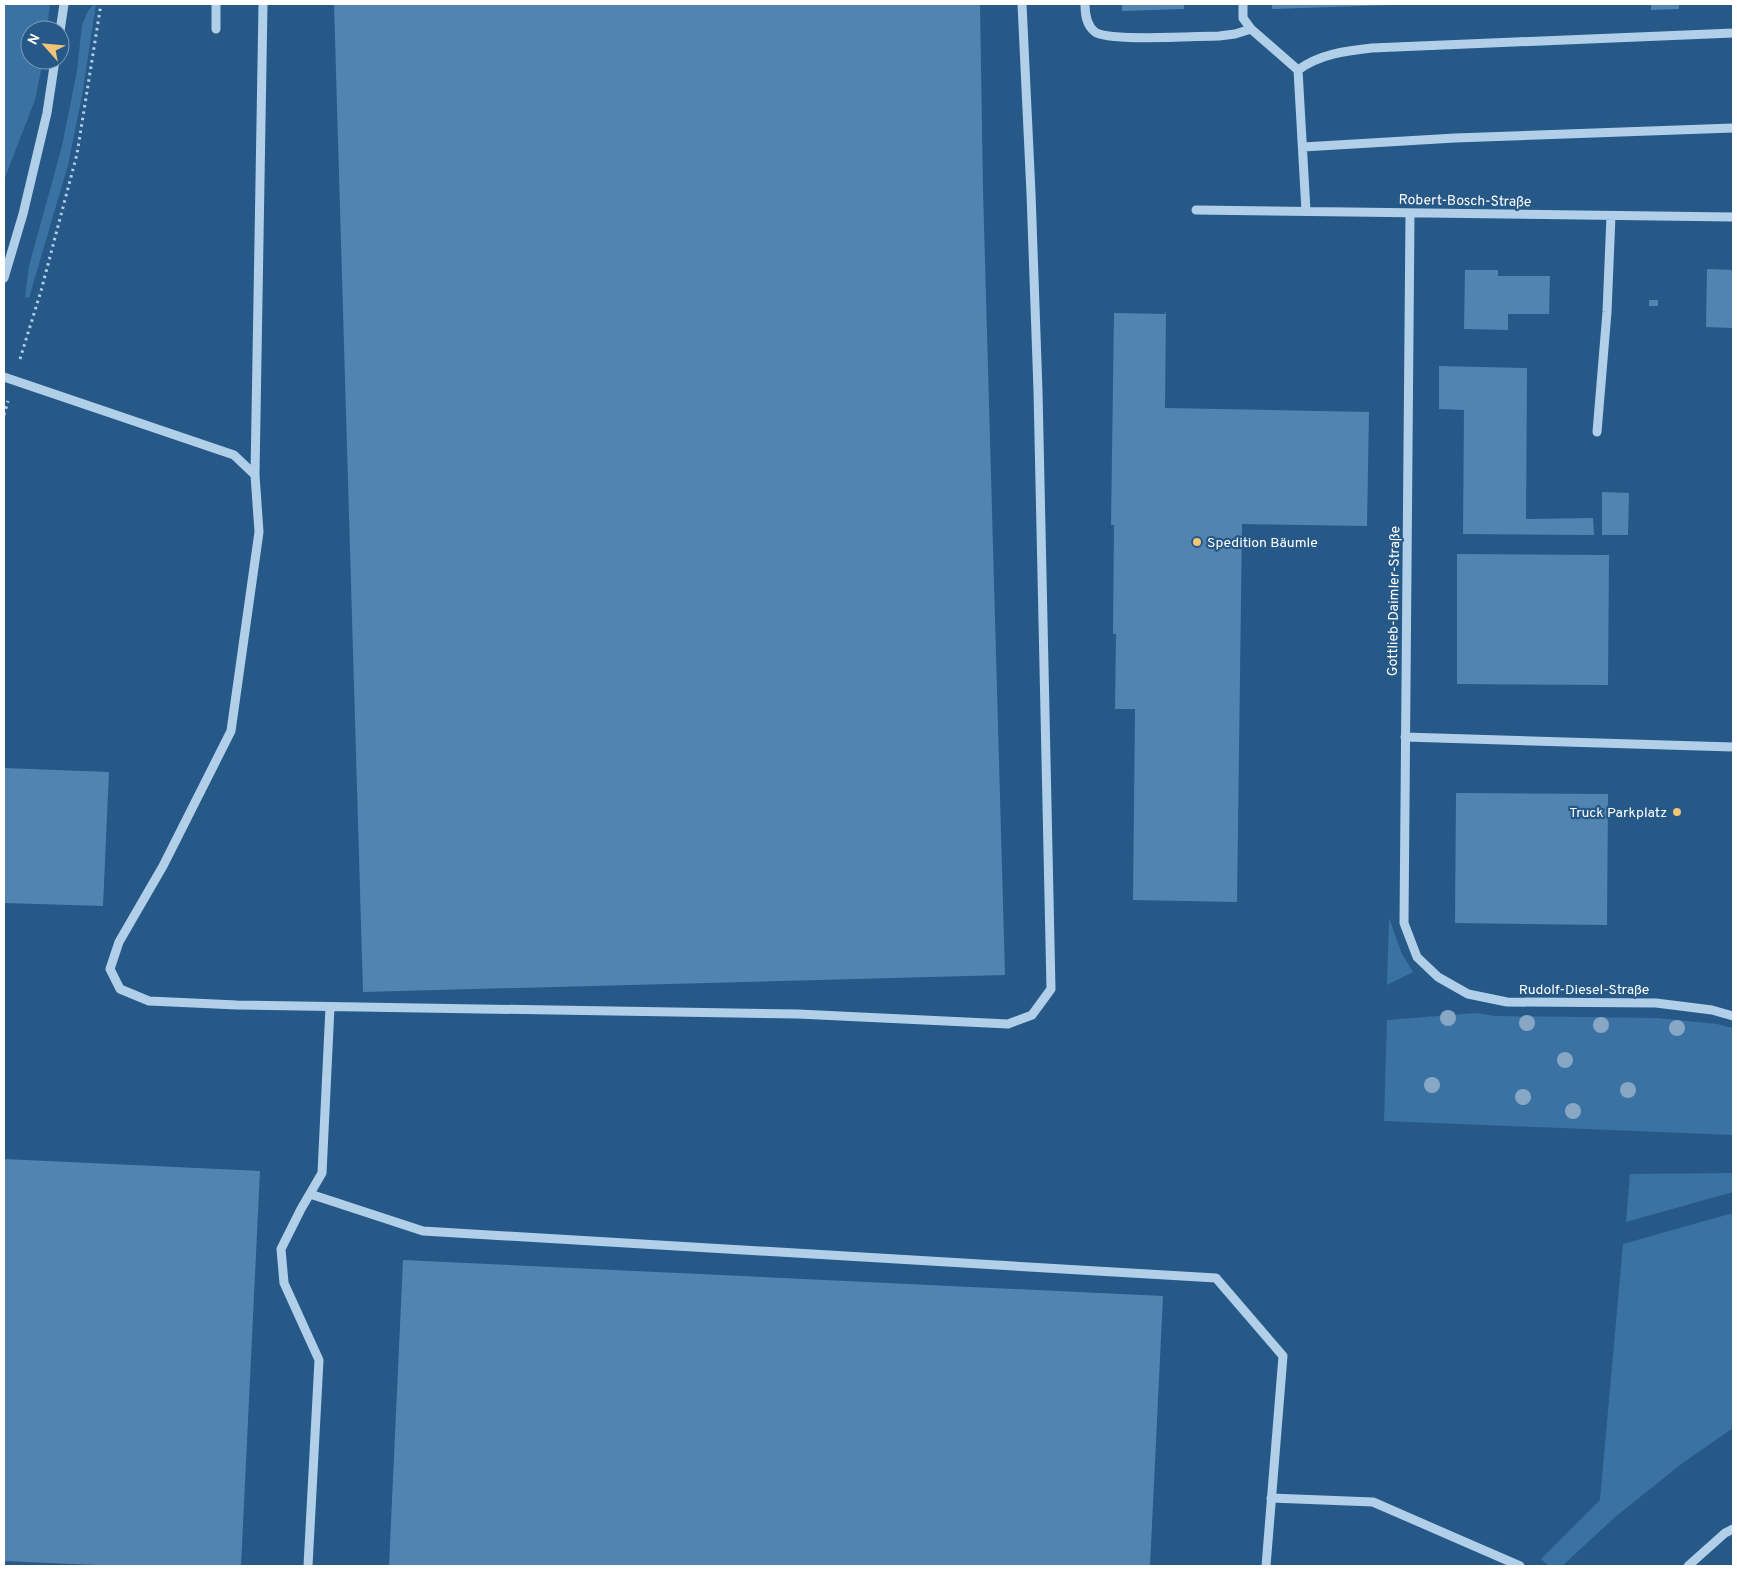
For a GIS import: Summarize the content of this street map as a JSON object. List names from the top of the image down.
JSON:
{
  "streets": {
    "street": ["Robert-Bosch-Straße", "Gottlieb-Daimler-Straße", "Rudolf-Diesel-Straße"]
  },
  "crossings": [
    ["Robert-Bosch-Straße", "Gottlieb-Daimler-Straße"],
    ["Gottlieb-Daimler-Straße", "Rudolf-Diesel-Straße"]
  ],
  "places": ["Spedition Bäumle", "Truck Parkplatz"],
  "north": "top left"
}
